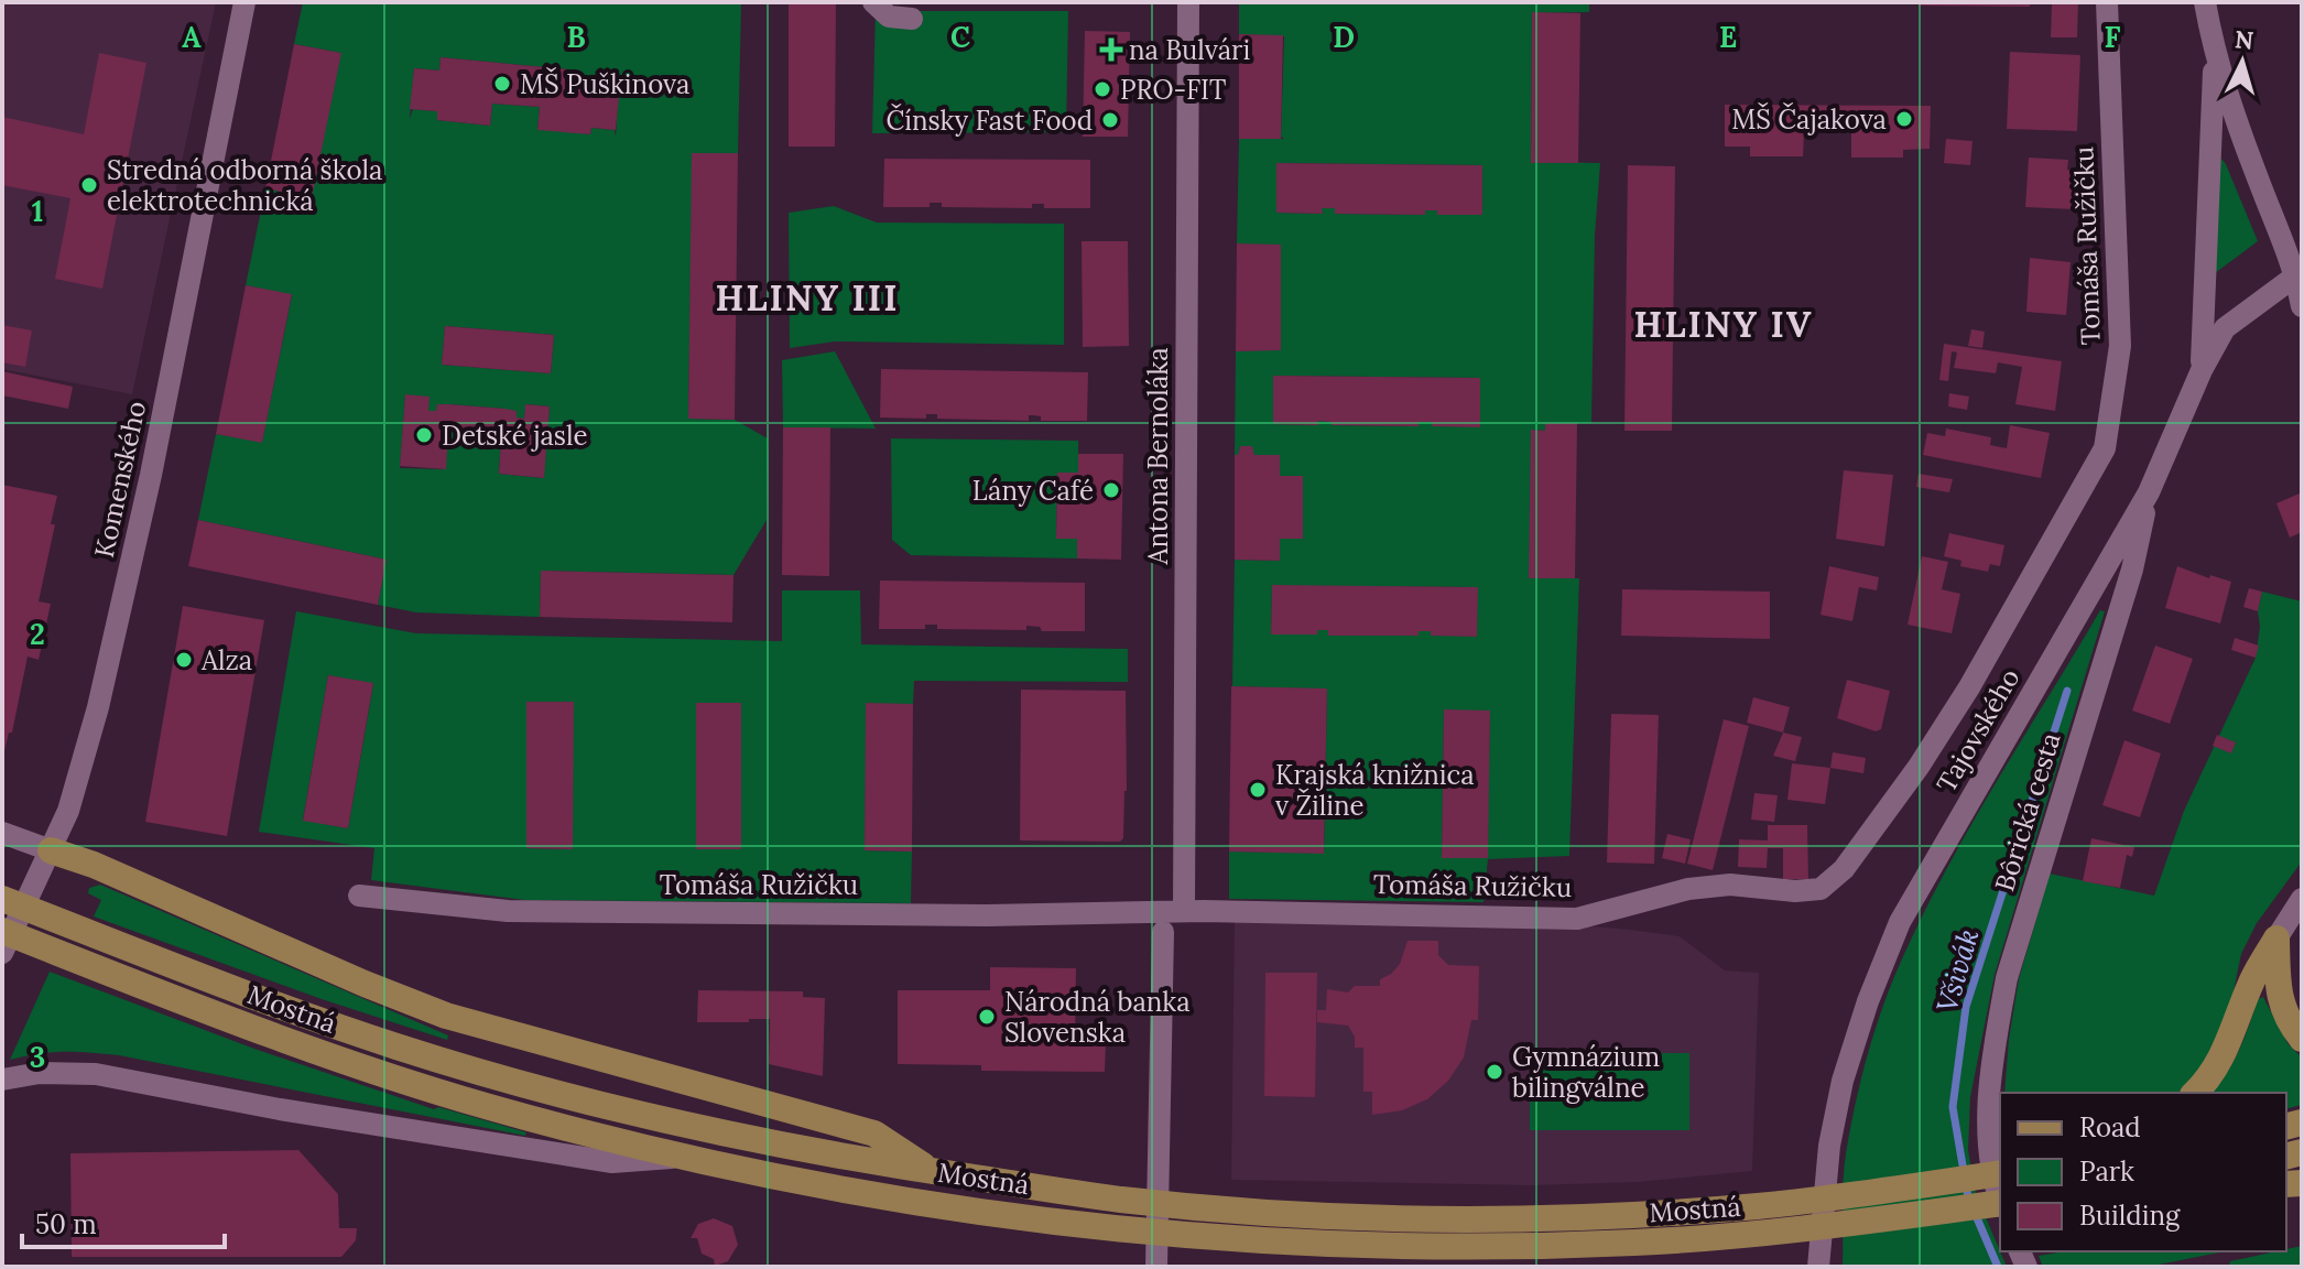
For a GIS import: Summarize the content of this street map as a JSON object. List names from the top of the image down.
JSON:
{
  "streets": {
    "main road": ["Mostná"],
    "street": [
      "Tomáša Ružičku",
      "Antona Bernoláka",
      "Komenského",
      "Tajovského",
      "Bôrická cesta"
    ]
  },
  "crossings": [
    ["Tomáša Ružičku", "Antona Bernoláka"],
    ["Tajovského", "Bôrická cesta"]
  ],
  "districts": ["HLINY III", "HLINY IV"],
  "water": ["Všivák"],
  "places": {
    "health": ["na Bulvári"],
    "other": [
      "MŠ Puškinova",
      "PRO-FIT",
      "MŠ Čajakova",
      "Čínsky Fast Food",
      "Stredná odborná škola elektrotechnická",
      "Detské jasle",
      "Lány Café",
      "Alza",
      "Krajská knižnica v Žiline",
      "Národná banka Slovenska",
      "Gymnázium bilingválne"
    ]
  },
  "legend": ["Road", "Park", "Building"],
  "scale_bar": "50 m",
  "north": "top",
  "grid": {
    "columns": [
      "A",
      "B",
      "C",
      "D",
      "E",
      "F"
    ],
    "rows": ["1", "2", "3"]
  }
}
